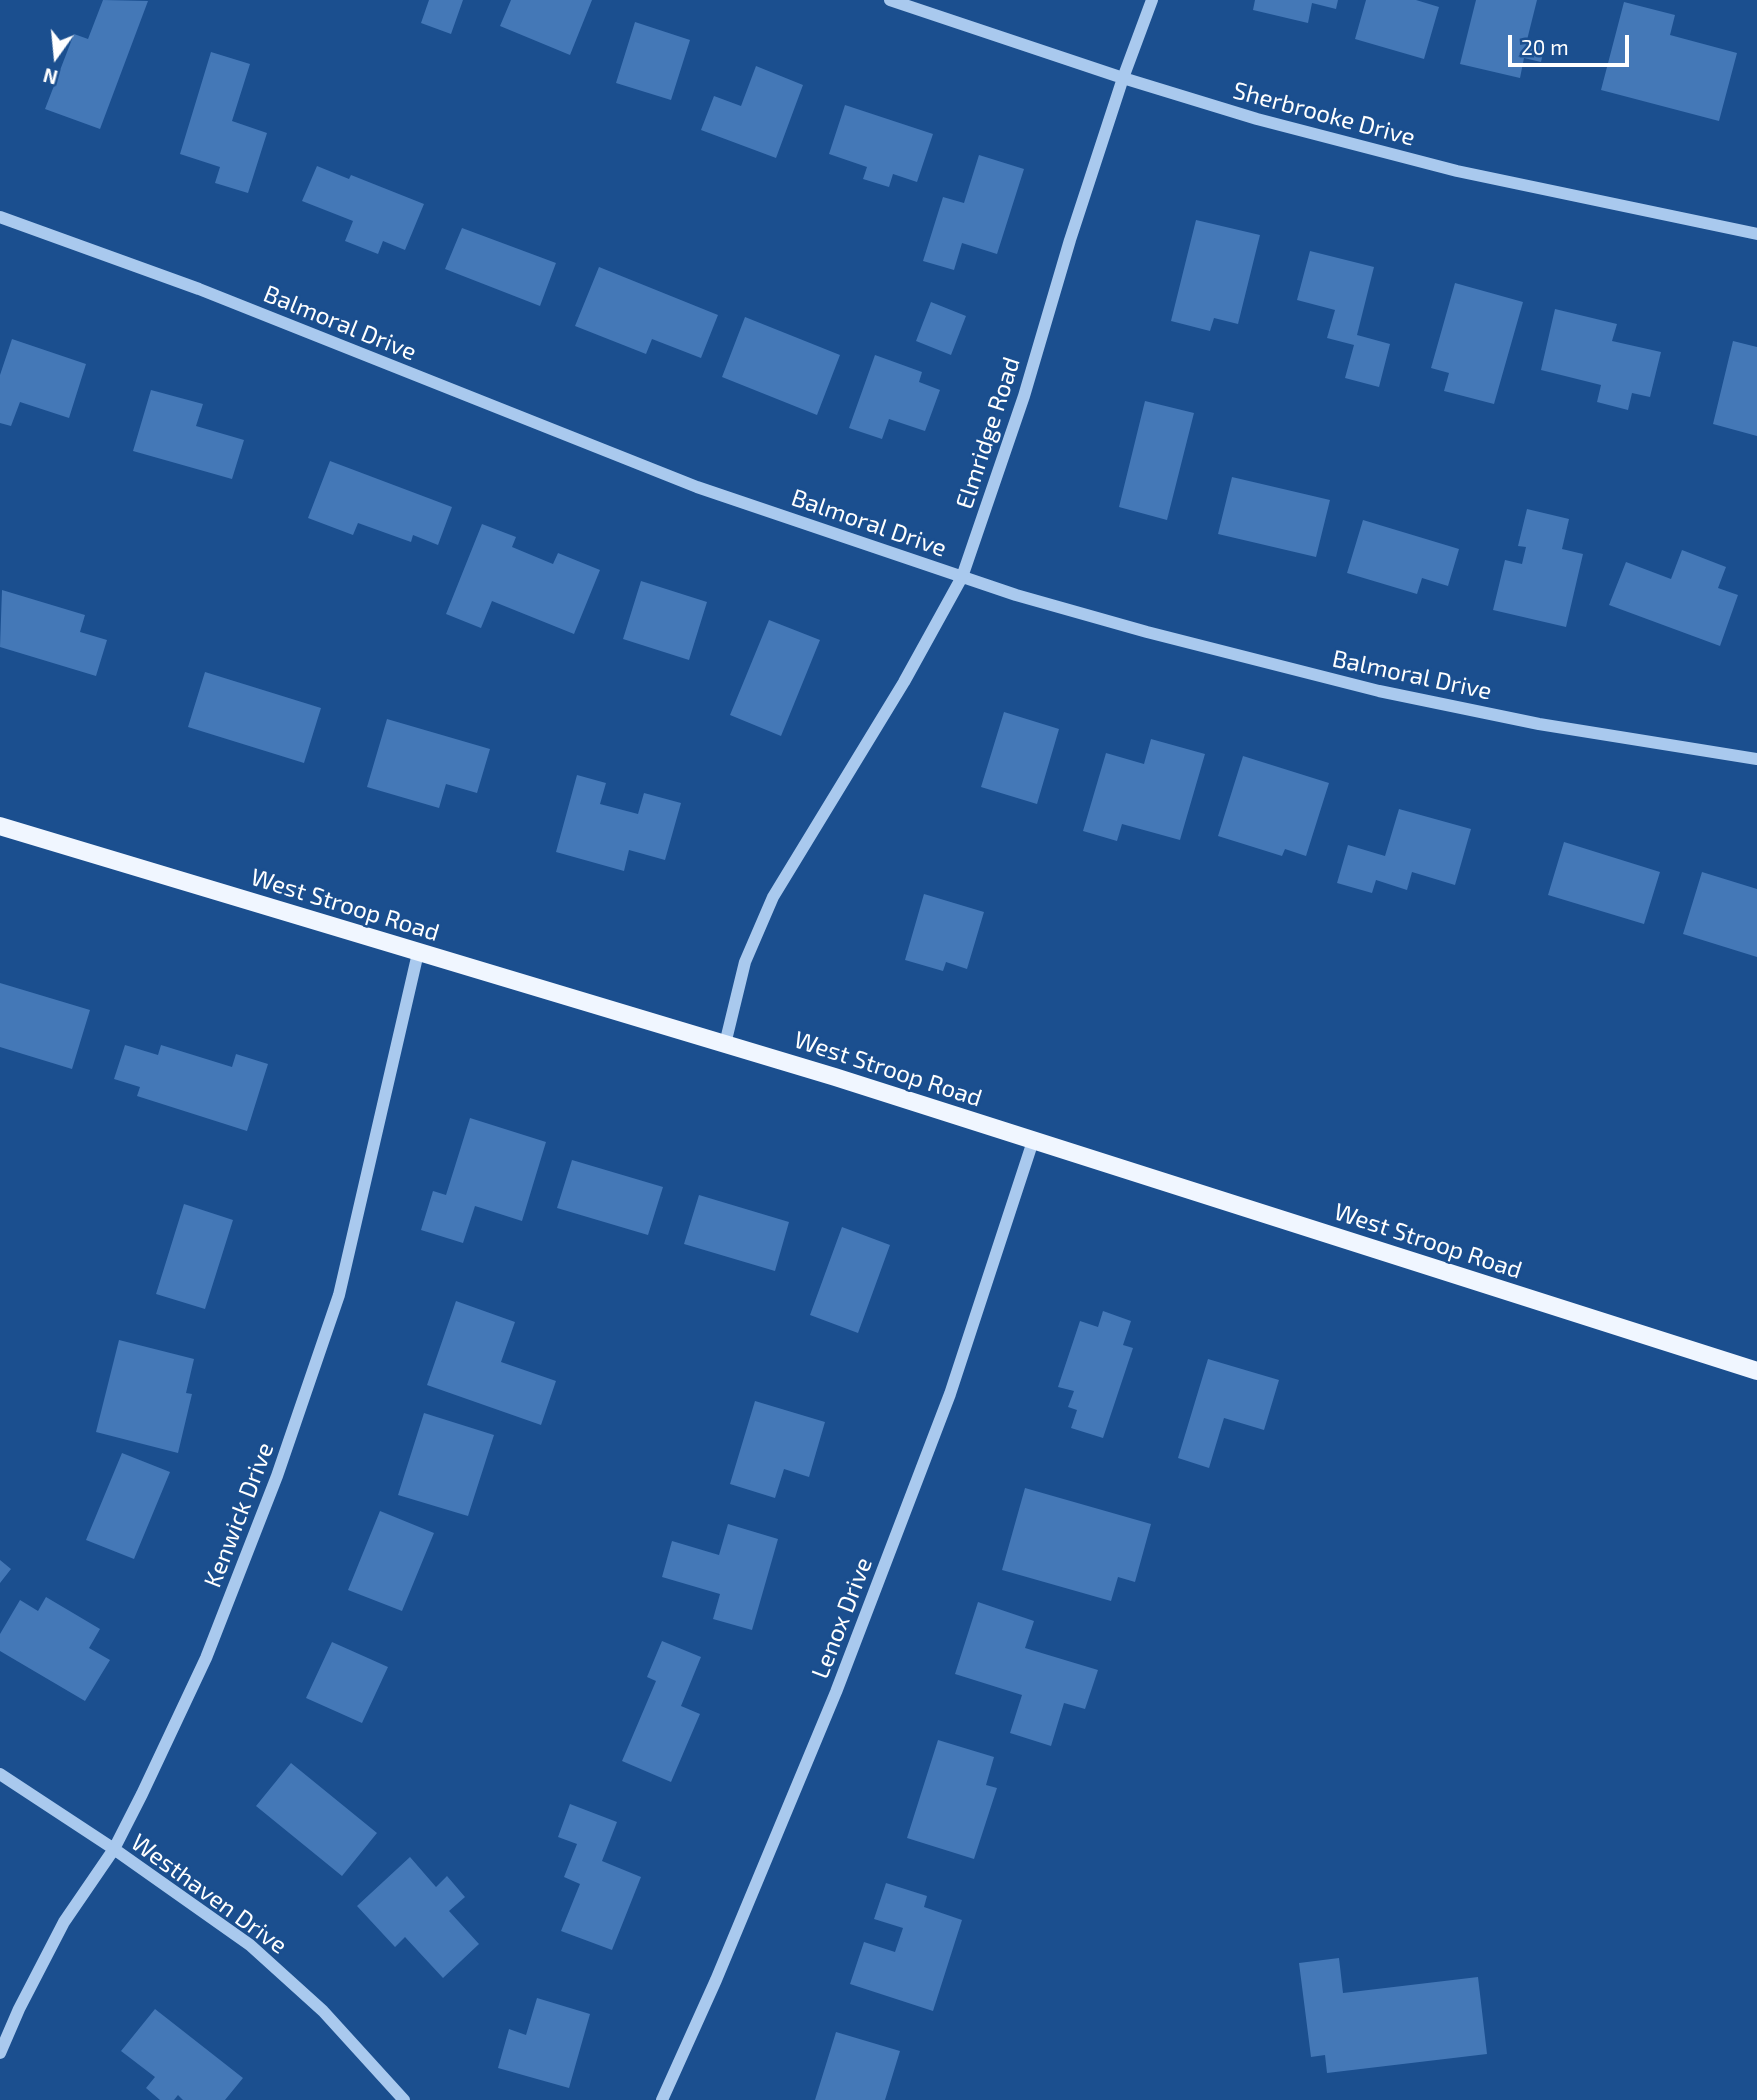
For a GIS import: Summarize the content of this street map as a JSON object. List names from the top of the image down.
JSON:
{
  "streets": {
    "main road": ["West Stroop Road"],
    "street": [
      "Sherbrooke Drive",
      "Balmoral Drive",
      "Elmridge Road",
      "Kenwick Drive",
      "Lenox Drive",
      "Westhaven Drive"
    ]
  },
  "crossings": [
    ["Sherbrooke Drive", "Elmridge Road"],
    ["Balmoral Drive", "Elmridge Road"],
    ["Elmridge Road", "West Stroop Road"],
    ["West Stroop Road", "Kenwick Drive"],
    ["West Stroop Road", "Lenox Drive"],
    ["Kenwick Drive", "Westhaven Drive"]
  ],
  "scale_bar": "20 m",
  "north": "bottom"
}
